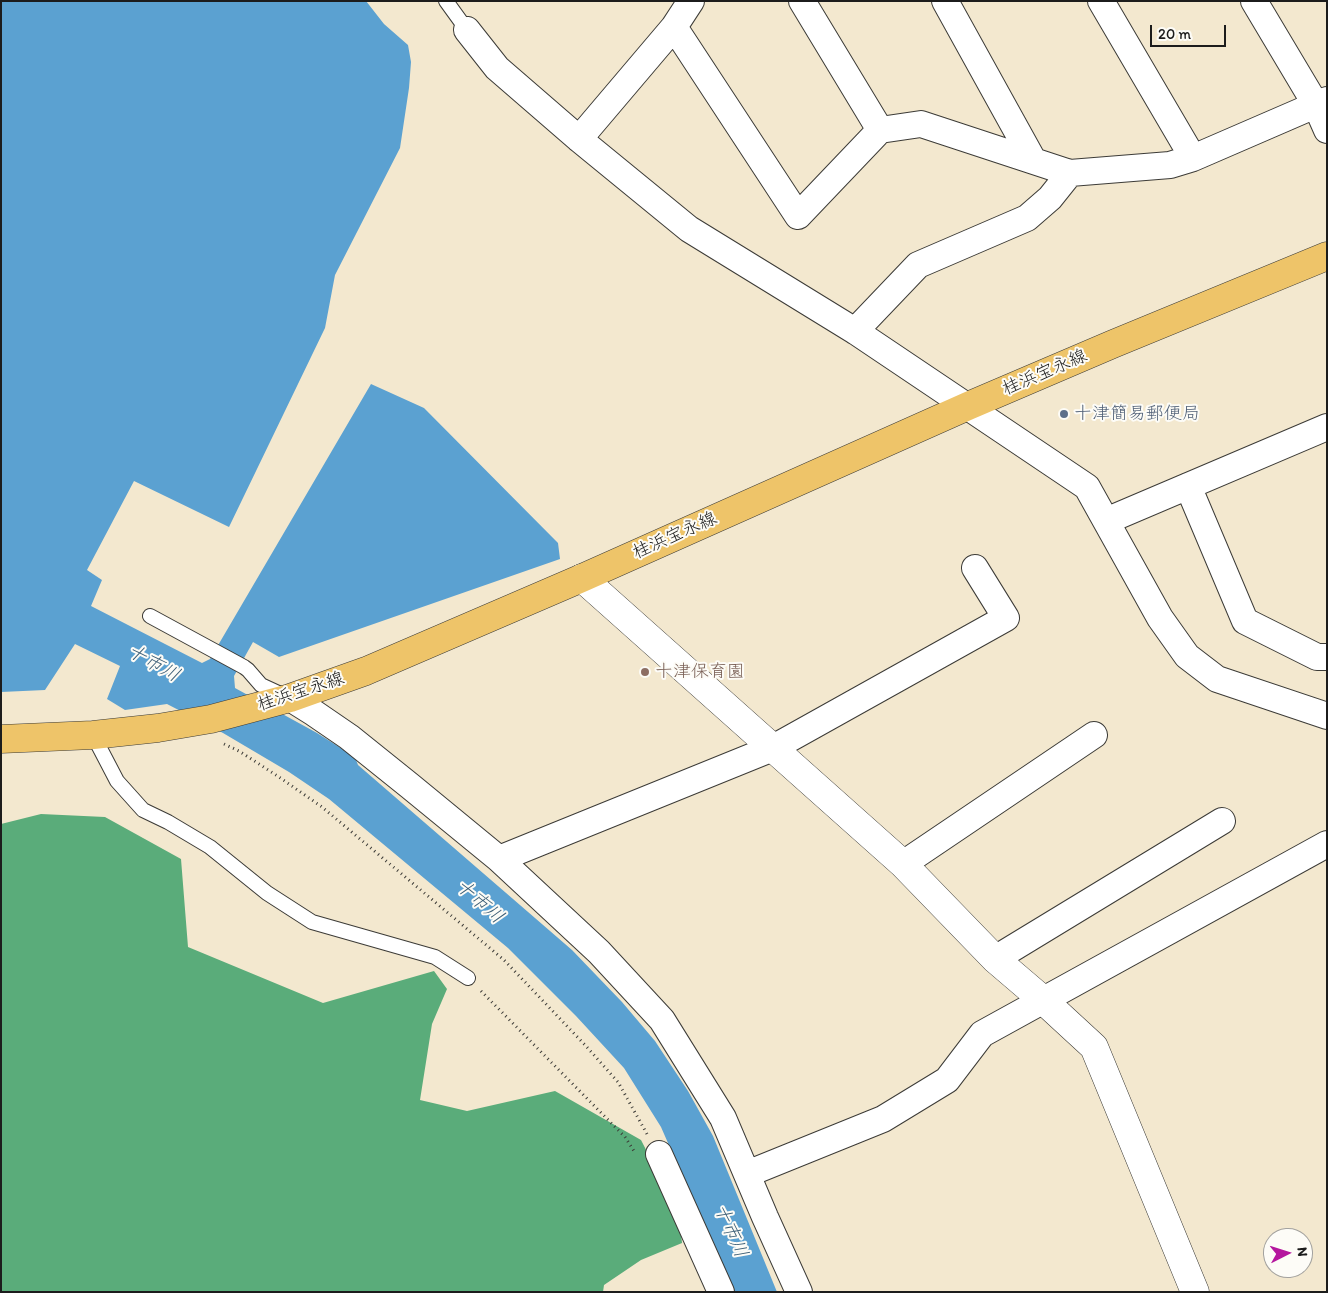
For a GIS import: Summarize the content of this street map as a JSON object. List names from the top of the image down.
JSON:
{
  "streets": {
    "main road": ["桂浜宝永線"]
  },
  "water": ["十市川"],
  "places": ["十津簡易郵便局", "十津保育園"],
  "scale_bar": "20 m",
  "north": "right"
}
